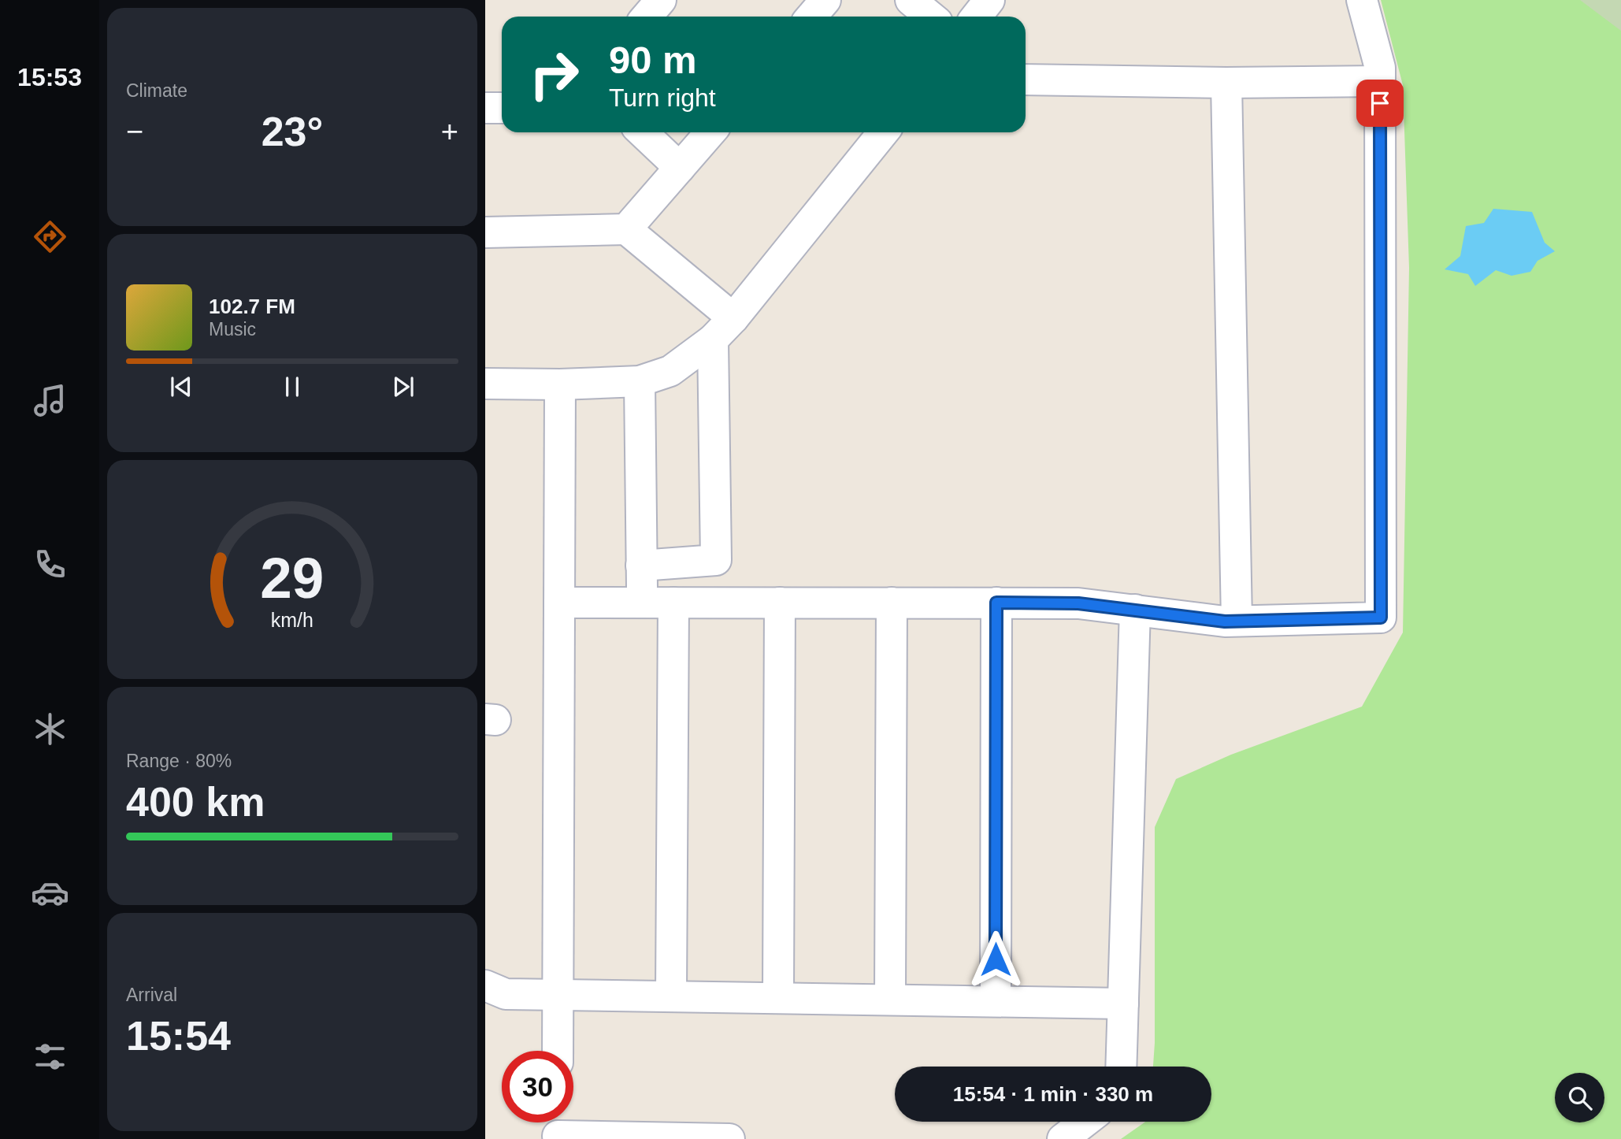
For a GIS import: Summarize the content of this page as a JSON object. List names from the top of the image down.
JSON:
{
  "page": {
    "tabs": "15:53",
    "tile": [
      "Climate",
      ["Range · 80%", "400 km"],
      ["Arrival", "15:54"]
    ],
    "turn": ["90 m", "Turn right"],
    "heat": ["−", "23°", "+"],
    "song": ["102.7 FM", "Music"],
    "limit": "30",
    "trip": "15:54 · 1 min · 330 m",
    "gauge": ["29", "km/h"]
  }
}
